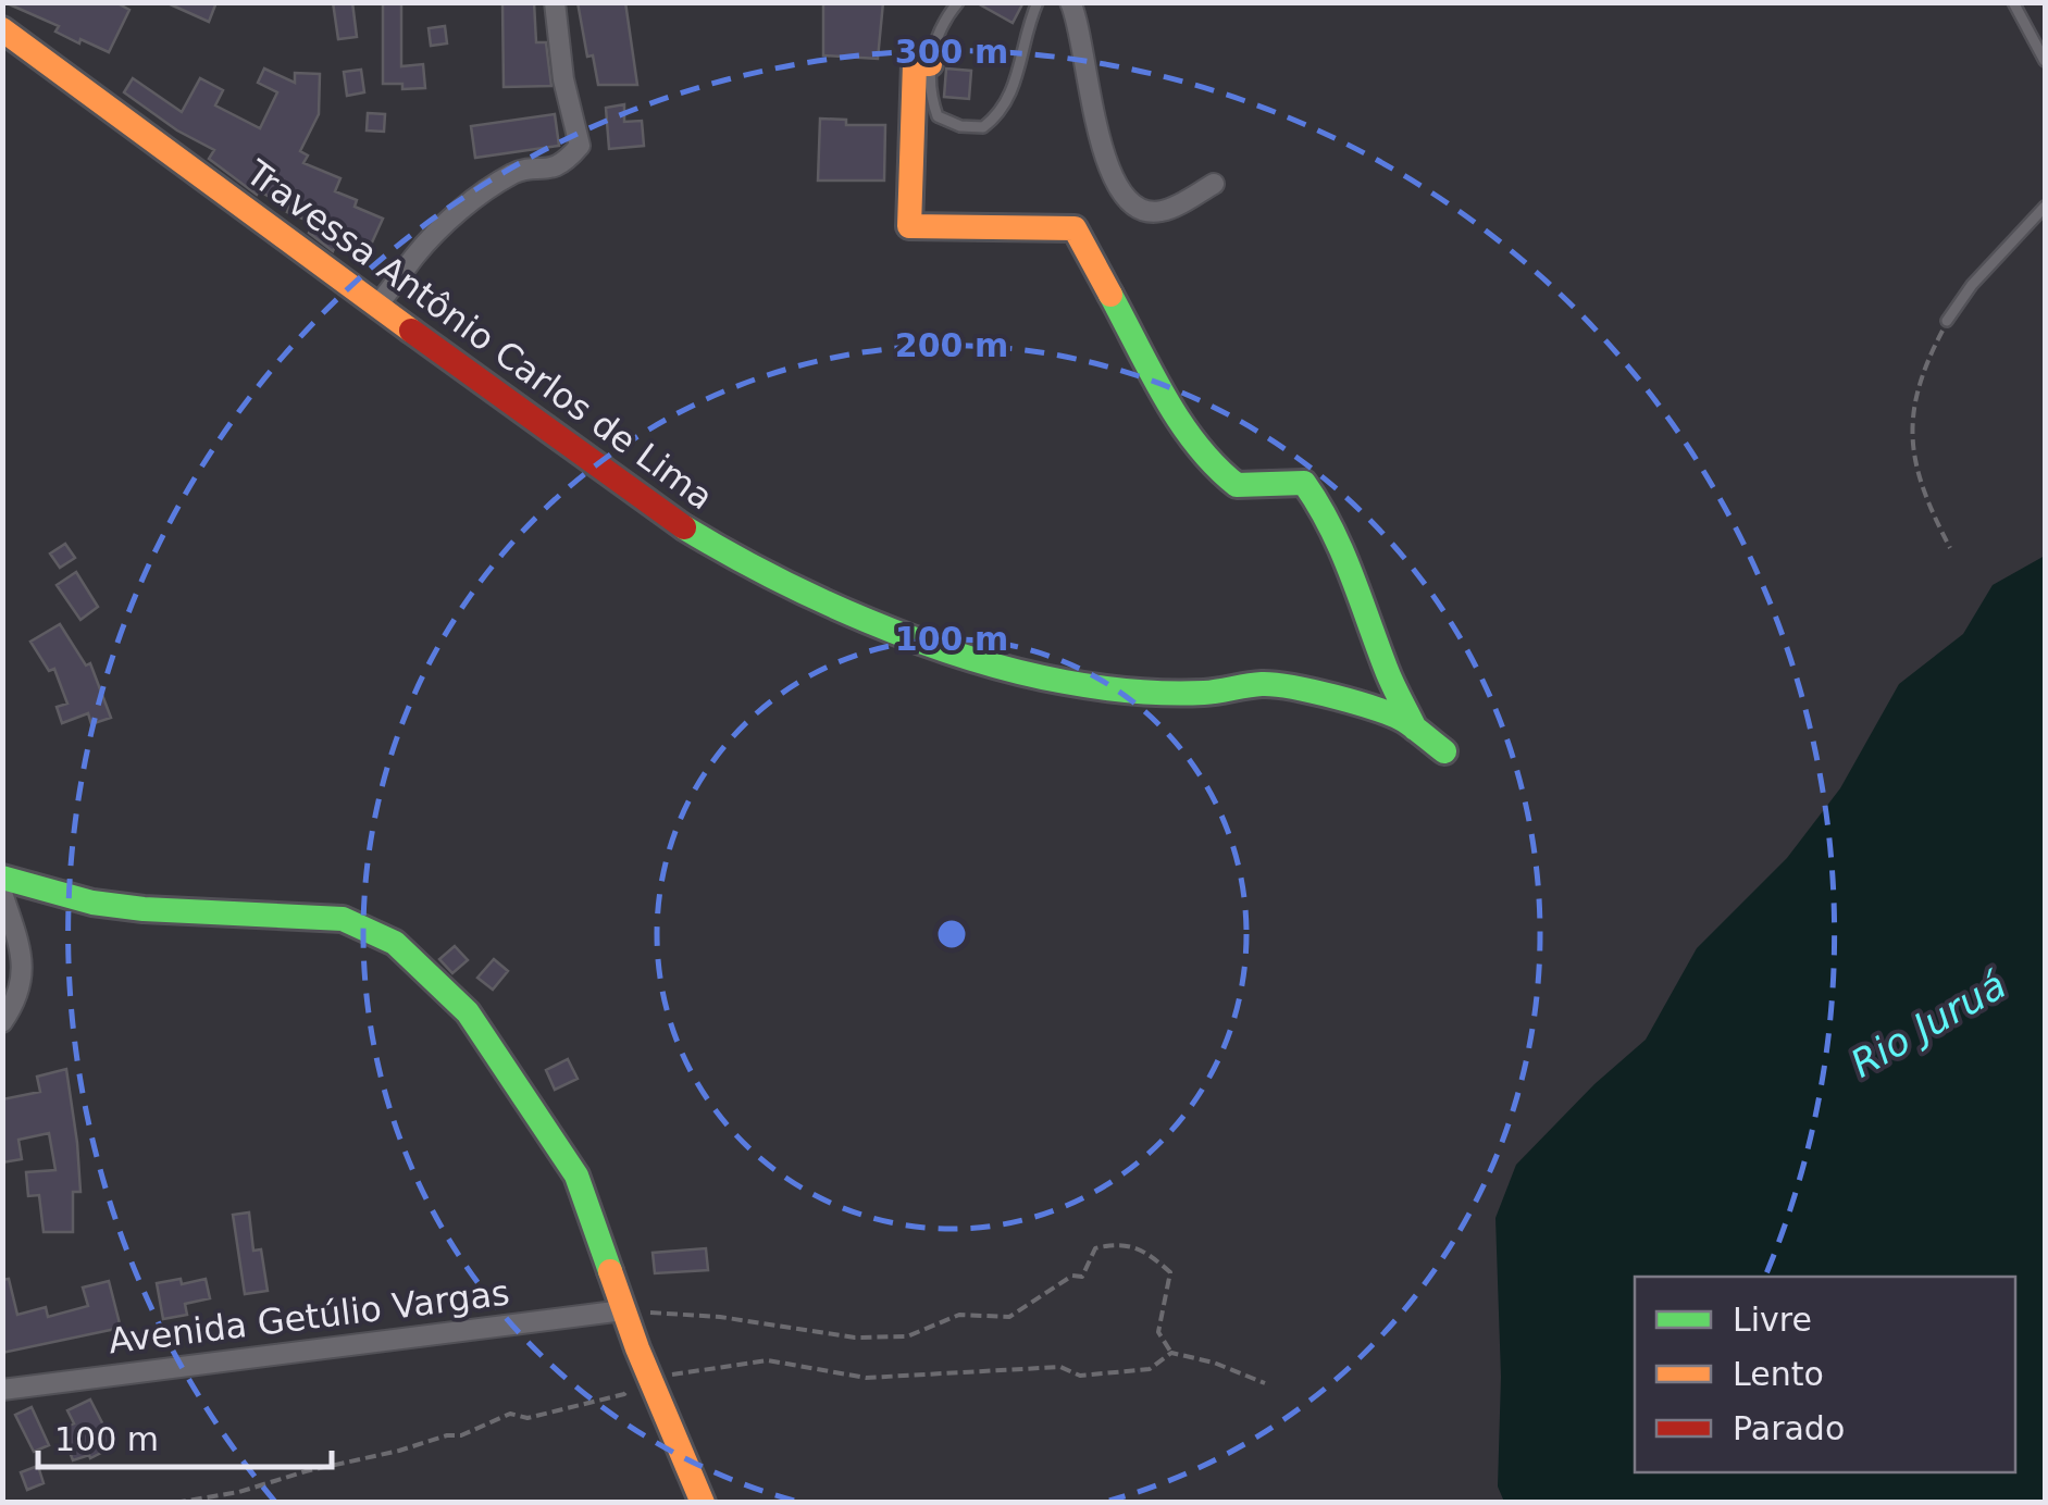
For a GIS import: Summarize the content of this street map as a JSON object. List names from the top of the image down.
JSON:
{
  "streets": {
    "street": ["Travessa Antônio Carlos de Lima", "Avenida Getúlio Vargas"]
  },
  "water": ["Rio Juruá"],
  "legend": ["Livre", "Lento", "Parado"],
  "scale_bar": "100 m",
  "rings": ["300 m", "200 m", "100 m"]
}
